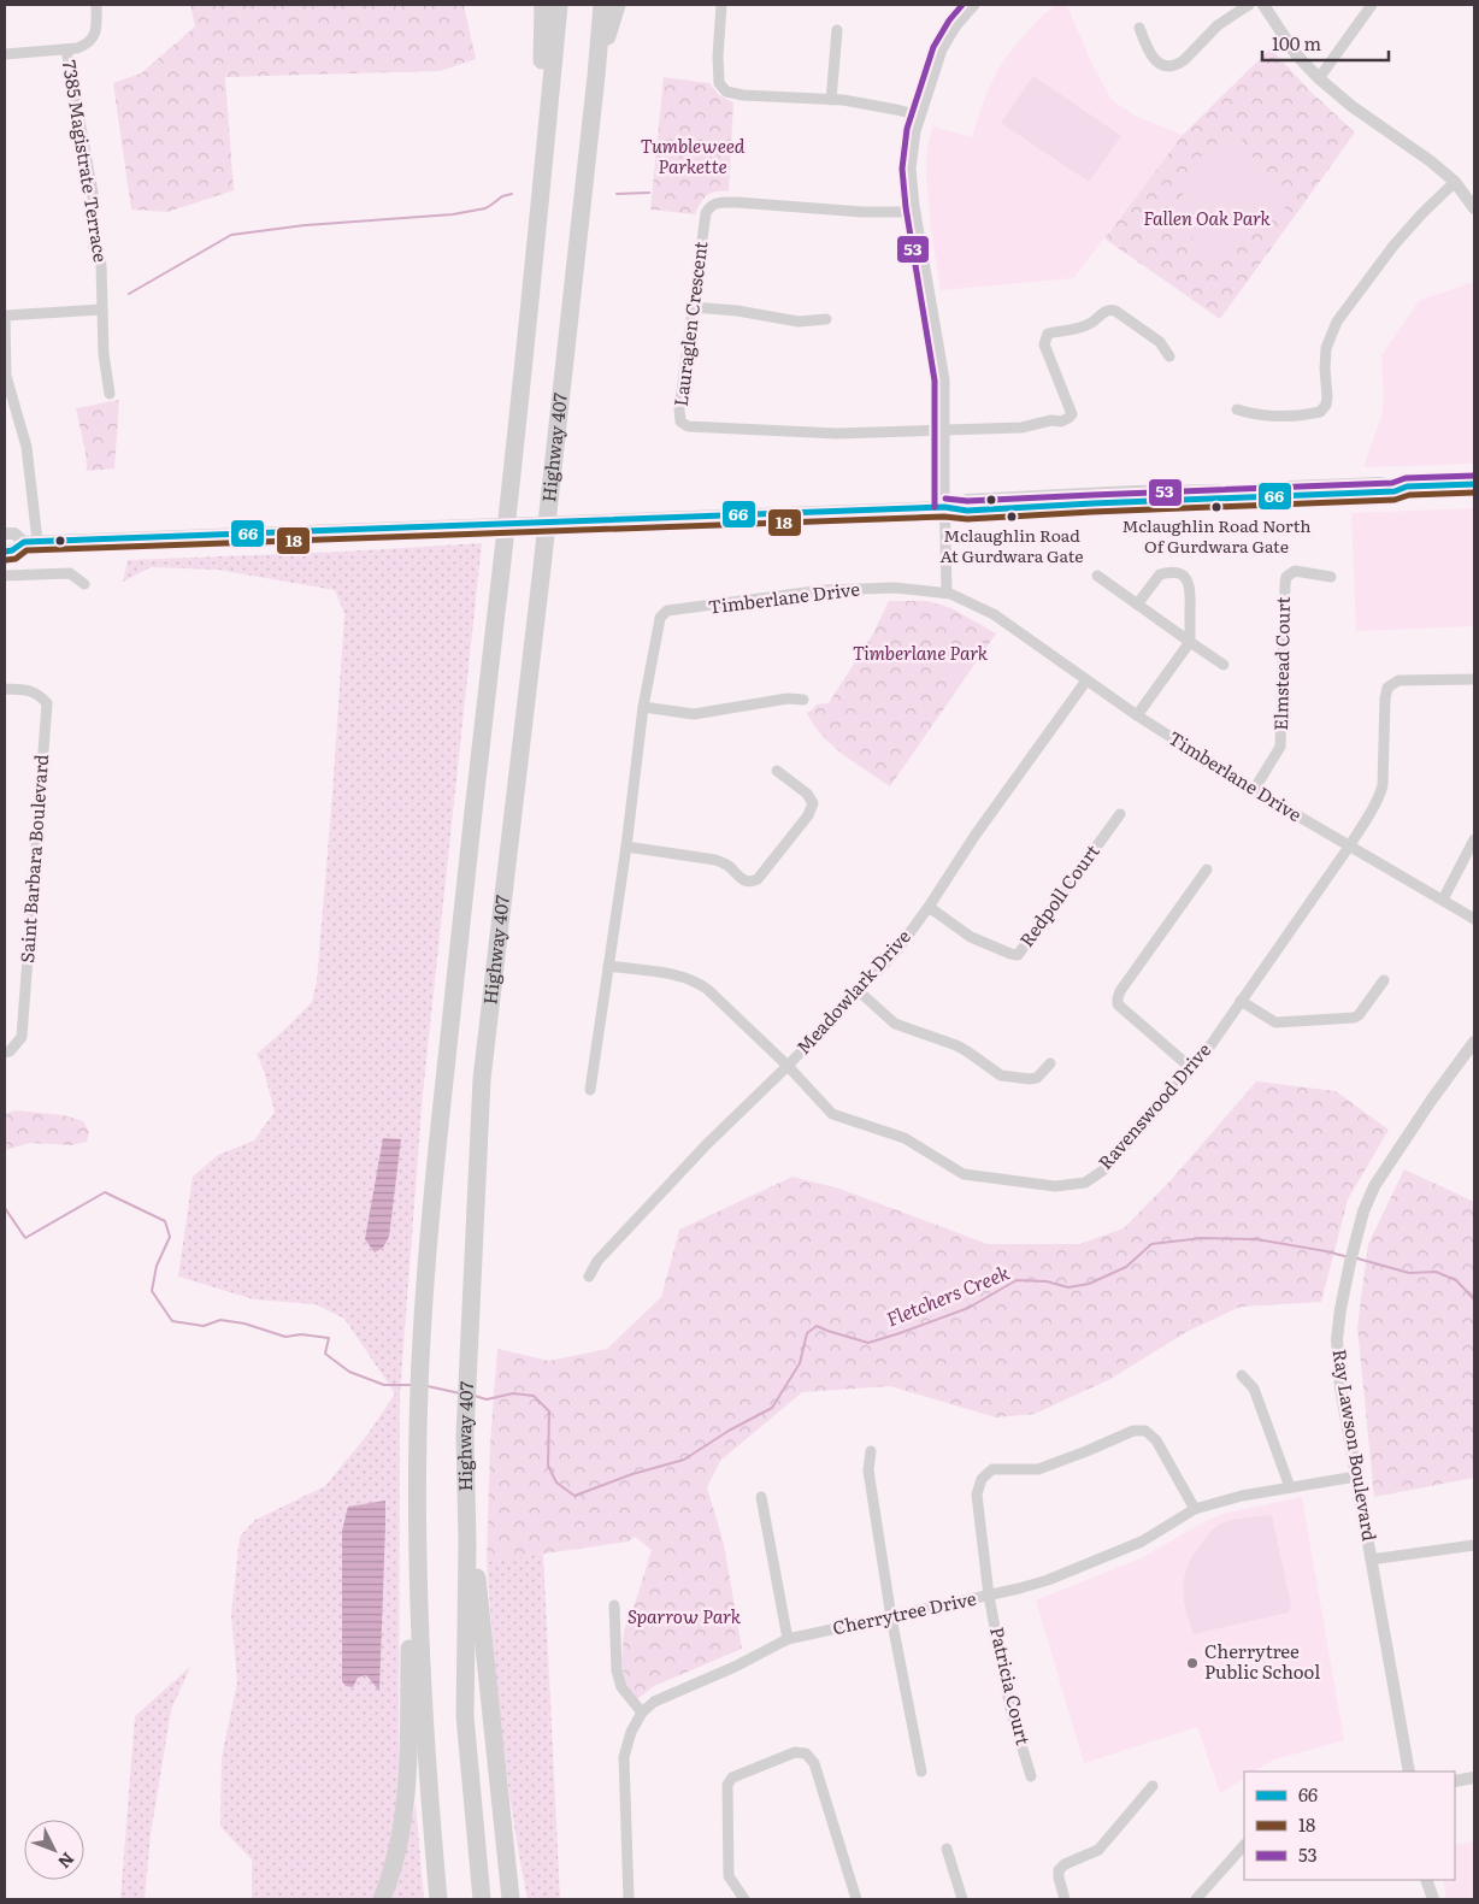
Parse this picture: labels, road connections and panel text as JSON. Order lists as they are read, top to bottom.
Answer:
{
  "streets": {
    "highway": ["Highway 407"],
    "street": [
      "7385 Magistrate Terrace",
      "Lauraglen Crescent",
      "Timberlane Drive",
      "Elmstead Court",
      "Saint Barbara Boulevard",
      "Redpoll Court",
      "Meadowlark Drive",
      "Ravenswood Drive",
      "Ray Lawson Boulevard",
      "Cherrytree Drive",
      "Patricia Court"
    ]
  },
  "crossings": [
    ["Timberlane Drive", "Elmstead Court"],
    ["Timberlane Drive", "Meadowlark Drive"],
    ["Timberlane Drive", "Ravenswood Drive"],
    ["Redpoll Court", "Meadowlark Drive"],
    ["Meadowlark Drive", "Ravenswood Drive"],
    ["Ray Lawson Boulevard", "Cherrytree Drive"],
    ["Cherrytree Drive", "Patricia Court"]
  ],
  "water": ["Fletchers Creek"],
  "parks": [
    "Tumbleweed Parkette",
    "Fallen Oak Park",
    "Timberlane Park",
    "Sparrow Park"
  ],
  "places": ["Mclaughlin Road North Of Gurdwara Gate", "Mclaughlin Road At Gurdwara Gate", "Cherrytree Public School"],
  "lines": ["transit line 53", "transit line 66", "transit line 18"],
  "legend": ["66", "18", "53"],
  "scale_bar": "100 m",
  "north": "bottom right"
}
